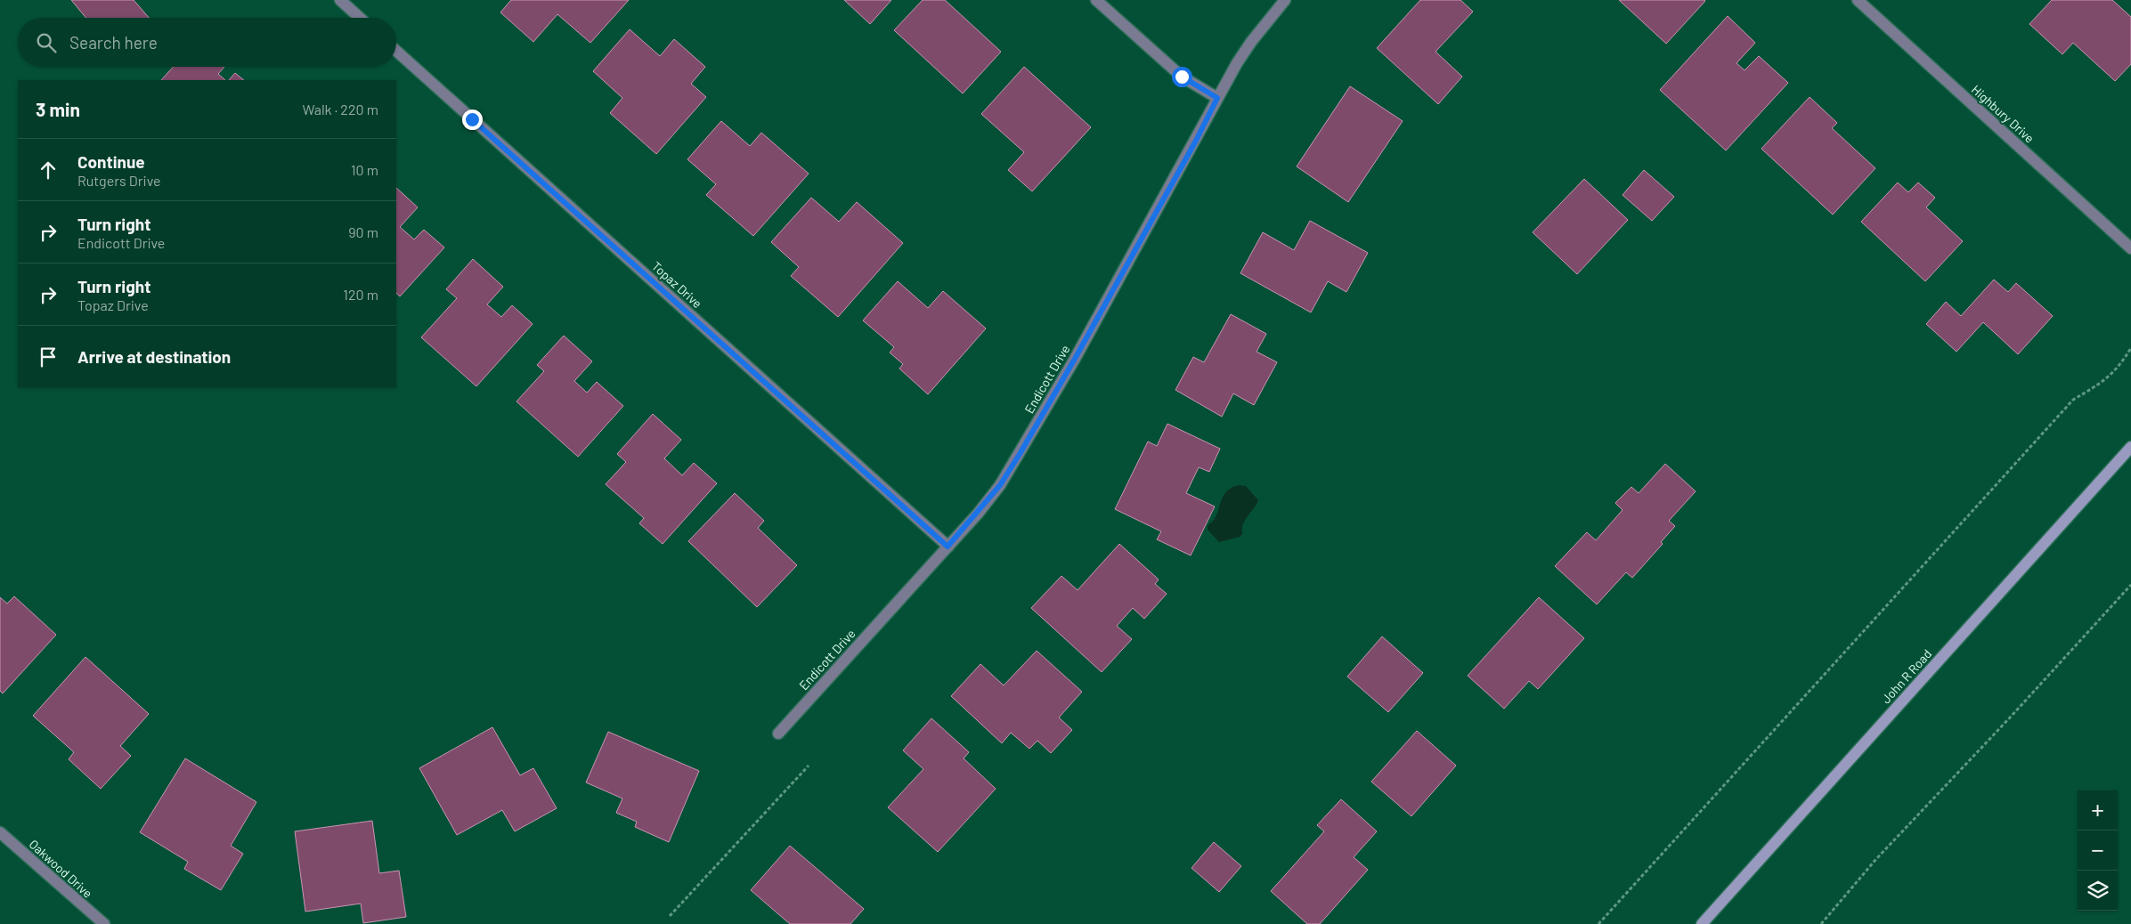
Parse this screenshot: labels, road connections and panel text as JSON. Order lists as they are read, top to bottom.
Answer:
{
  "streets": {
    "main road": ["John R Road"],
    "street": [
      "Highbury Drive",
      "Topaz Drive",
      "Endicott Drive",
      "Oakwood Drive"
    ]
  },
  "crossings": [
    ["Topaz Drive", "Endicott Drive"]
  ],
  "page": {
    "search": "Search here",
    "heading": ["3 min", "Walk · 220 m"],
    "list": [
      ["Continue", "Rutgers Drive", "10 m"],
      ["Turn right", "Endicott Drive", "90 m"],
      ["Turn right", "Topaz Drive", "120 m"],
      "Arrive at destination"
    ],
    "map_buttons": ["+", "−"]
  }
}
